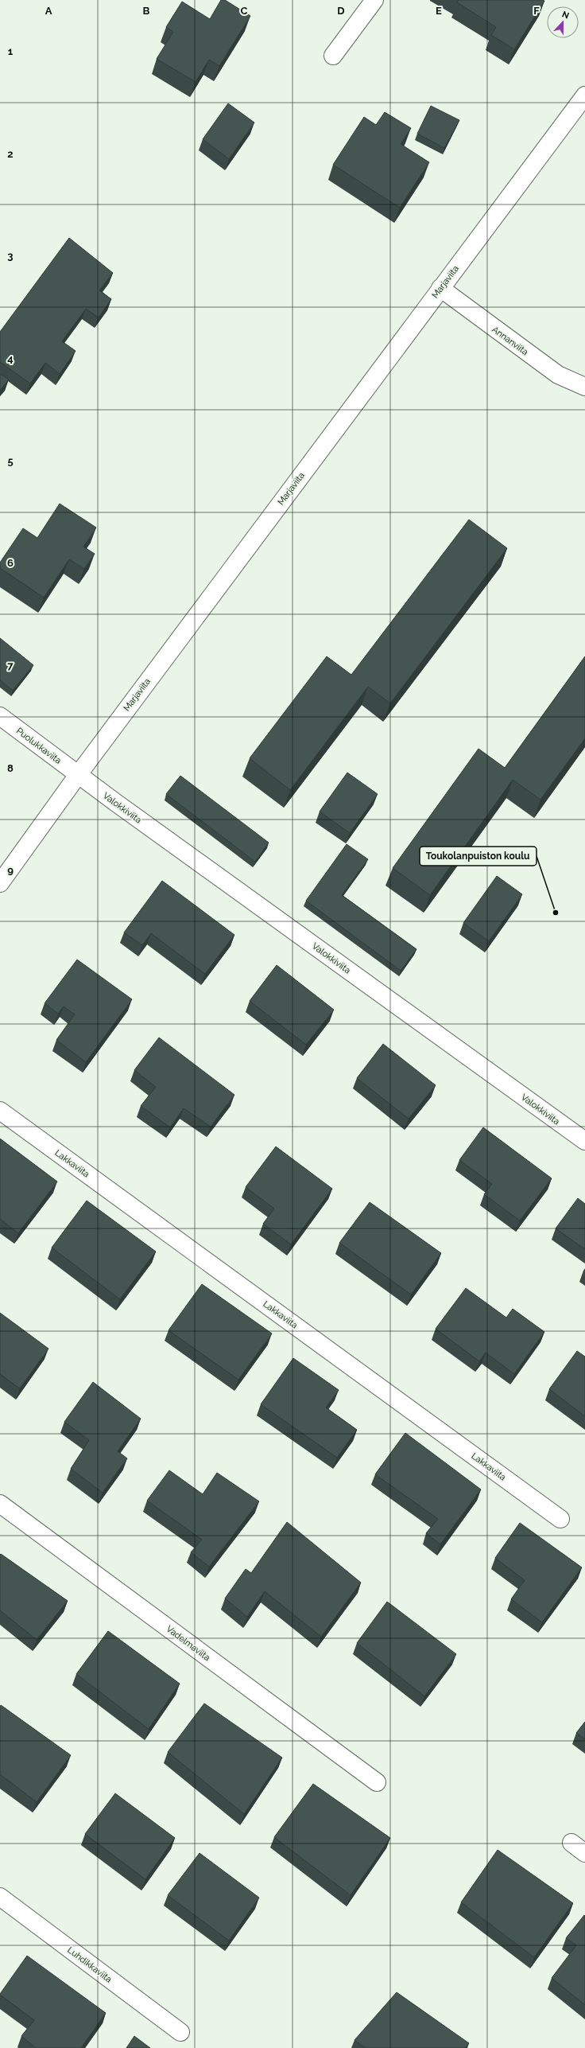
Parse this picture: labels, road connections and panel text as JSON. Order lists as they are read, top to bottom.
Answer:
{
  "streets": {
    "street": [
      "Marjaviita",
      "Annanviita",
      "Puolukkaviita",
      "Valokkiviita",
      "Lakkaviita",
      "Vadelmaviita",
      "Luhdikkaviita"
    ]
  },
  "crossings": [
    ["Marjaviita", "Annanviita"],
    ["Marjaviita", "Puolukkaviita"],
    ["Marjaviita", "Valokkiviita"],
    ["Puolukkaviita", "Valokkiviita"]
  ],
  "places": ["Toukolanpuiston koulu"],
  "north": "top",
  "grid": {
    "columns": [
      "A",
      "B",
      "C",
      "D",
      "E",
      "F"
    ],
    "rows": [
      "1",
      "2",
      "3",
      "4",
      "5",
      "6",
      "7",
      "8",
      "9"
    ]
  }
}
